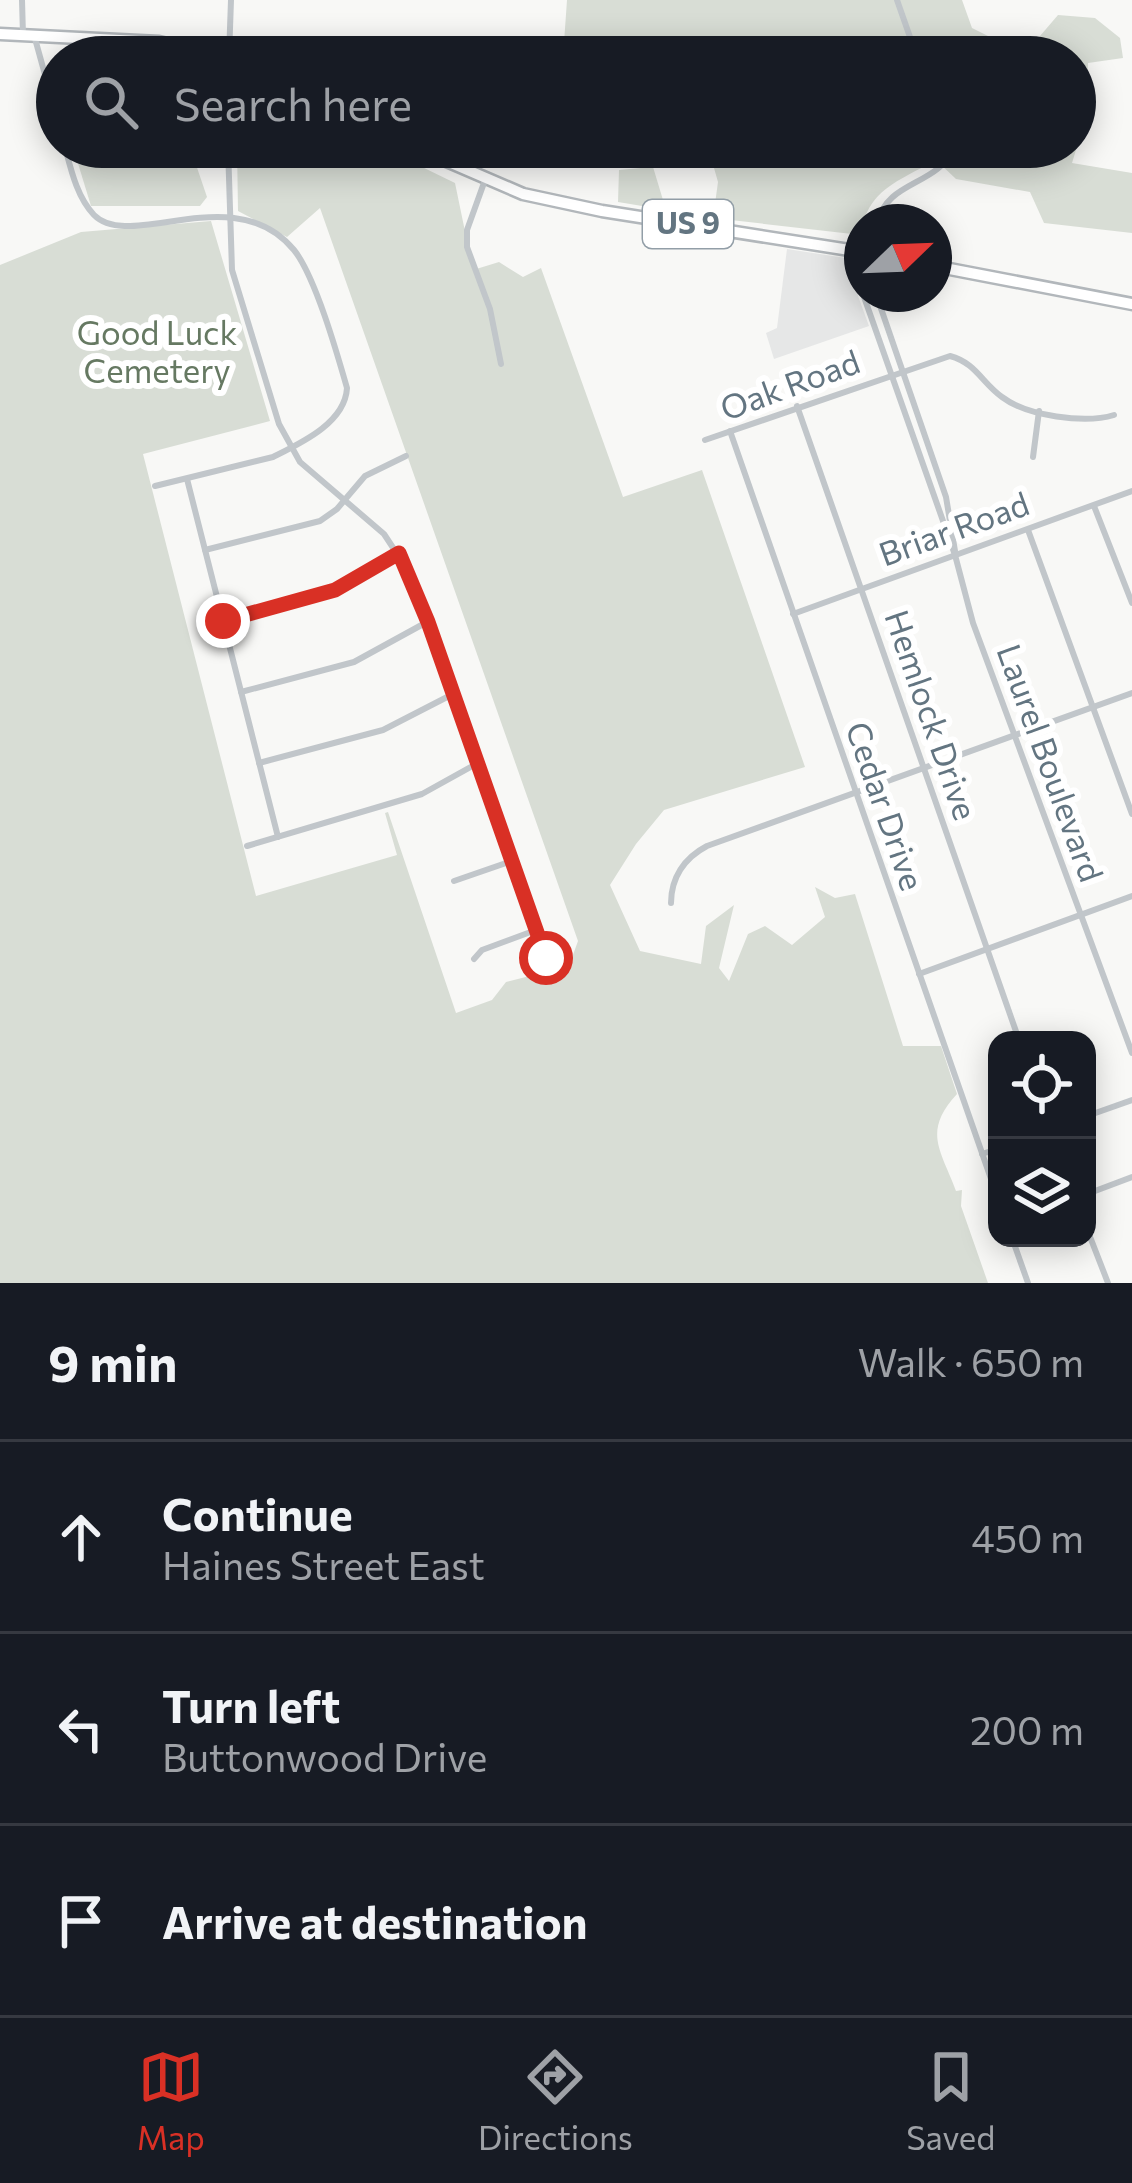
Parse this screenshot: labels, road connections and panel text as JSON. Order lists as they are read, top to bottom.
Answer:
{
  "streets": {
    "highway": ["US 9"],
    "street": [
      "Oak Road",
      "Briar Road",
      "Hemlock Drive",
      "Laurel Boulevard",
      "Cedar Drive"
    ]
  },
  "crossings": [
    ["Oak Road", "Hemlock Drive"],
    ["Oak Road", "Laurel Boulevard"],
    ["Oak Road", "Cedar Drive"],
    ["Briar Road", "Hemlock Drive"],
    ["Briar Road", "Laurel Boulevard"],
    ["Briar Road", "Cedar Drive"]
  ],
  "parks": ["Good Luck Cemetery"],
  "north": "top right",
  "page": {
    "search": "Search here",
    "heading": ["9 min", "Walk · 650 m"],
    "list": [
      ["Continue", "Haines Street East", "450 m"],
      ["Turn left", "Buttonwood Drive", "200 m"],
      "Arrive at destination"
    ],
    "nav": ["Map", "Directions", "Saved"]
  }
}
